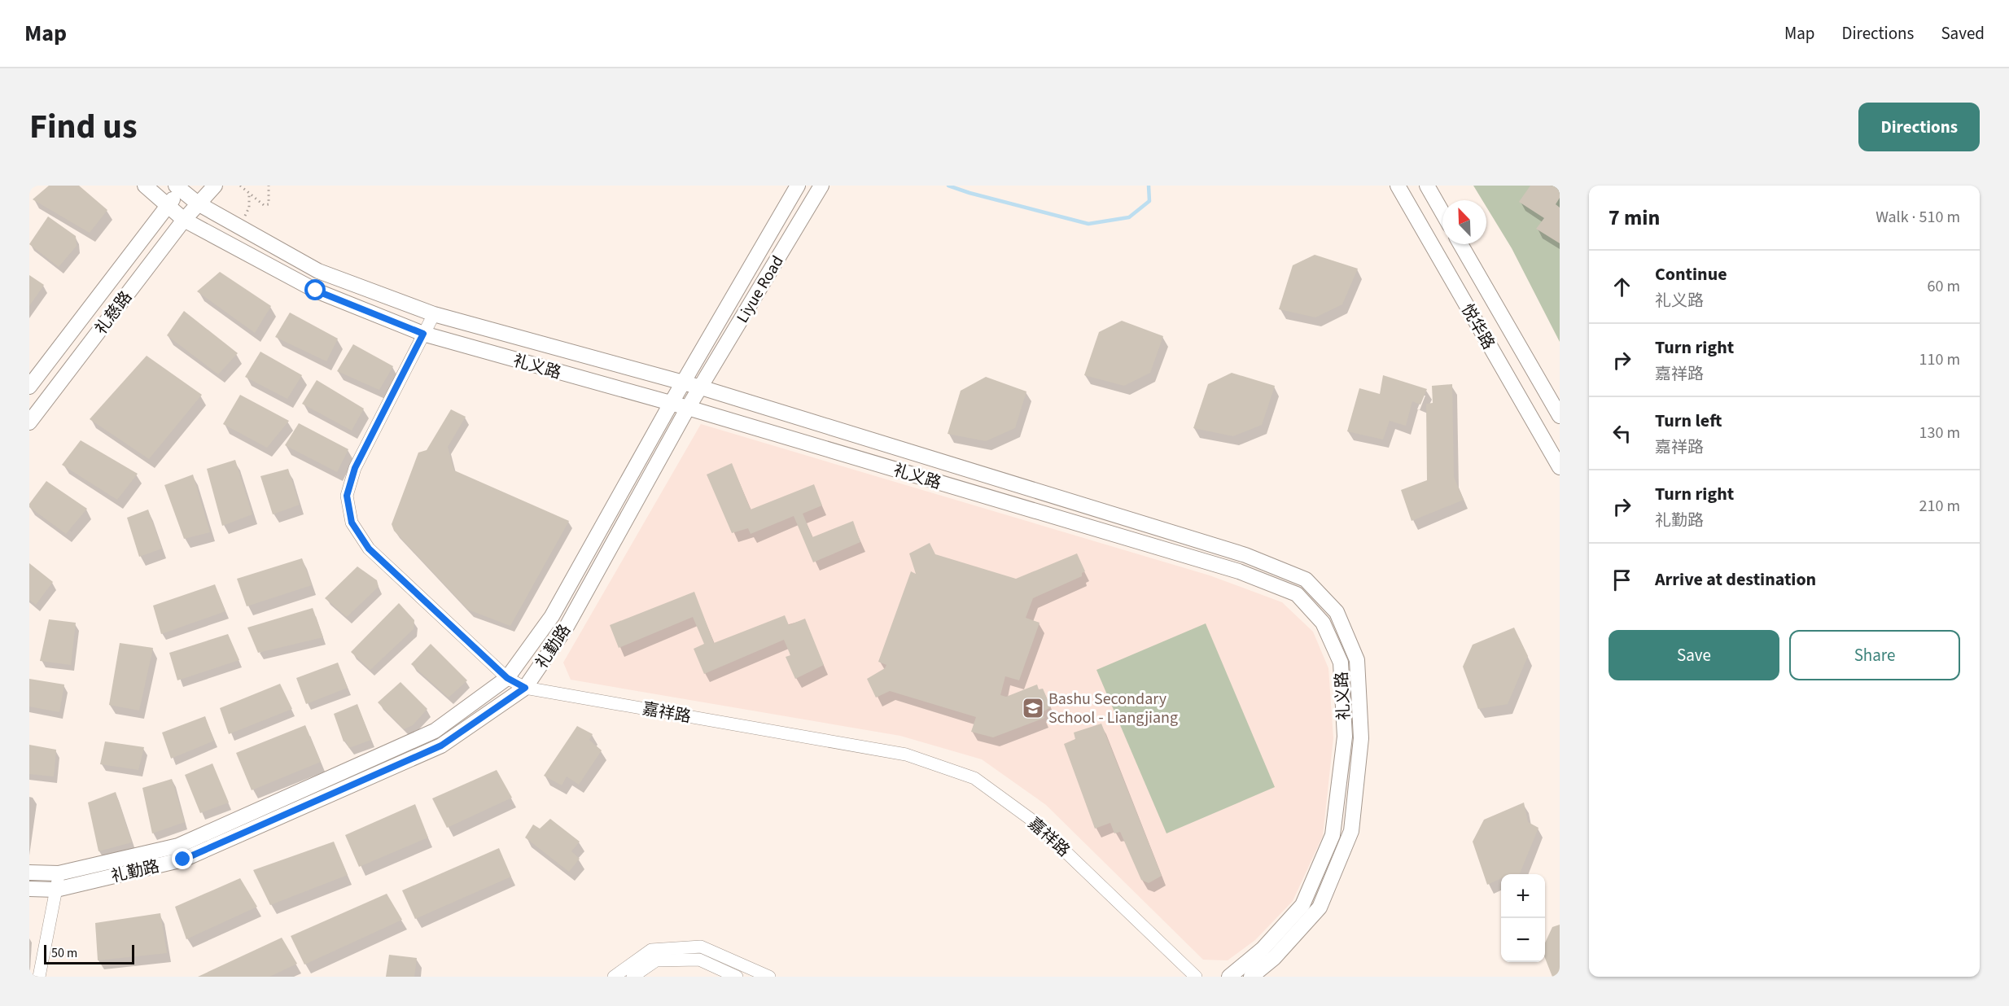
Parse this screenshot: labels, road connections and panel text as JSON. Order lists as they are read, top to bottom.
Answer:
{
  "streets": {
    "main road": [
      "Liyue Road",
      "礼慈路",
      "悦华路",
      "礼义路",
      "礼勤路"
    ],
    "street": ["嘉祥路"]
  },
  "crossings": [
    ["Liyue Road", "礼义路"],
    ["Liyue Road", "礼勤路"],
    ["礼慈路", "礼义路"],
    ["礼义路", "礼勤路"],
    ["礼义路", "嘉祥路"],
    ["礼勤路", "嘉祥路"]
  ],
  "places": {
    "school or university": ["Bashu Secondary School - Liangjiang"]
  },
  "scale_bar": "50 m",
  "north": "top left",
  "page": {
    "header": "Map",
    "nav": ["Map", "Directions", "Saved"],
    "title": "Find us",
    "buttons": [
      "Directions",
      ["Save", "Share"]
    ],
    "heading": ["7 min", "Walk · 510 m"],
    "list": [
      ["Continue", "礼义路", "60 m"],
      ["Turn right", "嘉祥路", "110 m"],
      ["Turn left", "嘉祥路", "130 m"],
      ["Turn right", "礼勤路", "210 m"],
      "Arrive at destination"
    ],
    "map_buttons": ["+", "−"],
    "scale": "50 m"
  }
}
